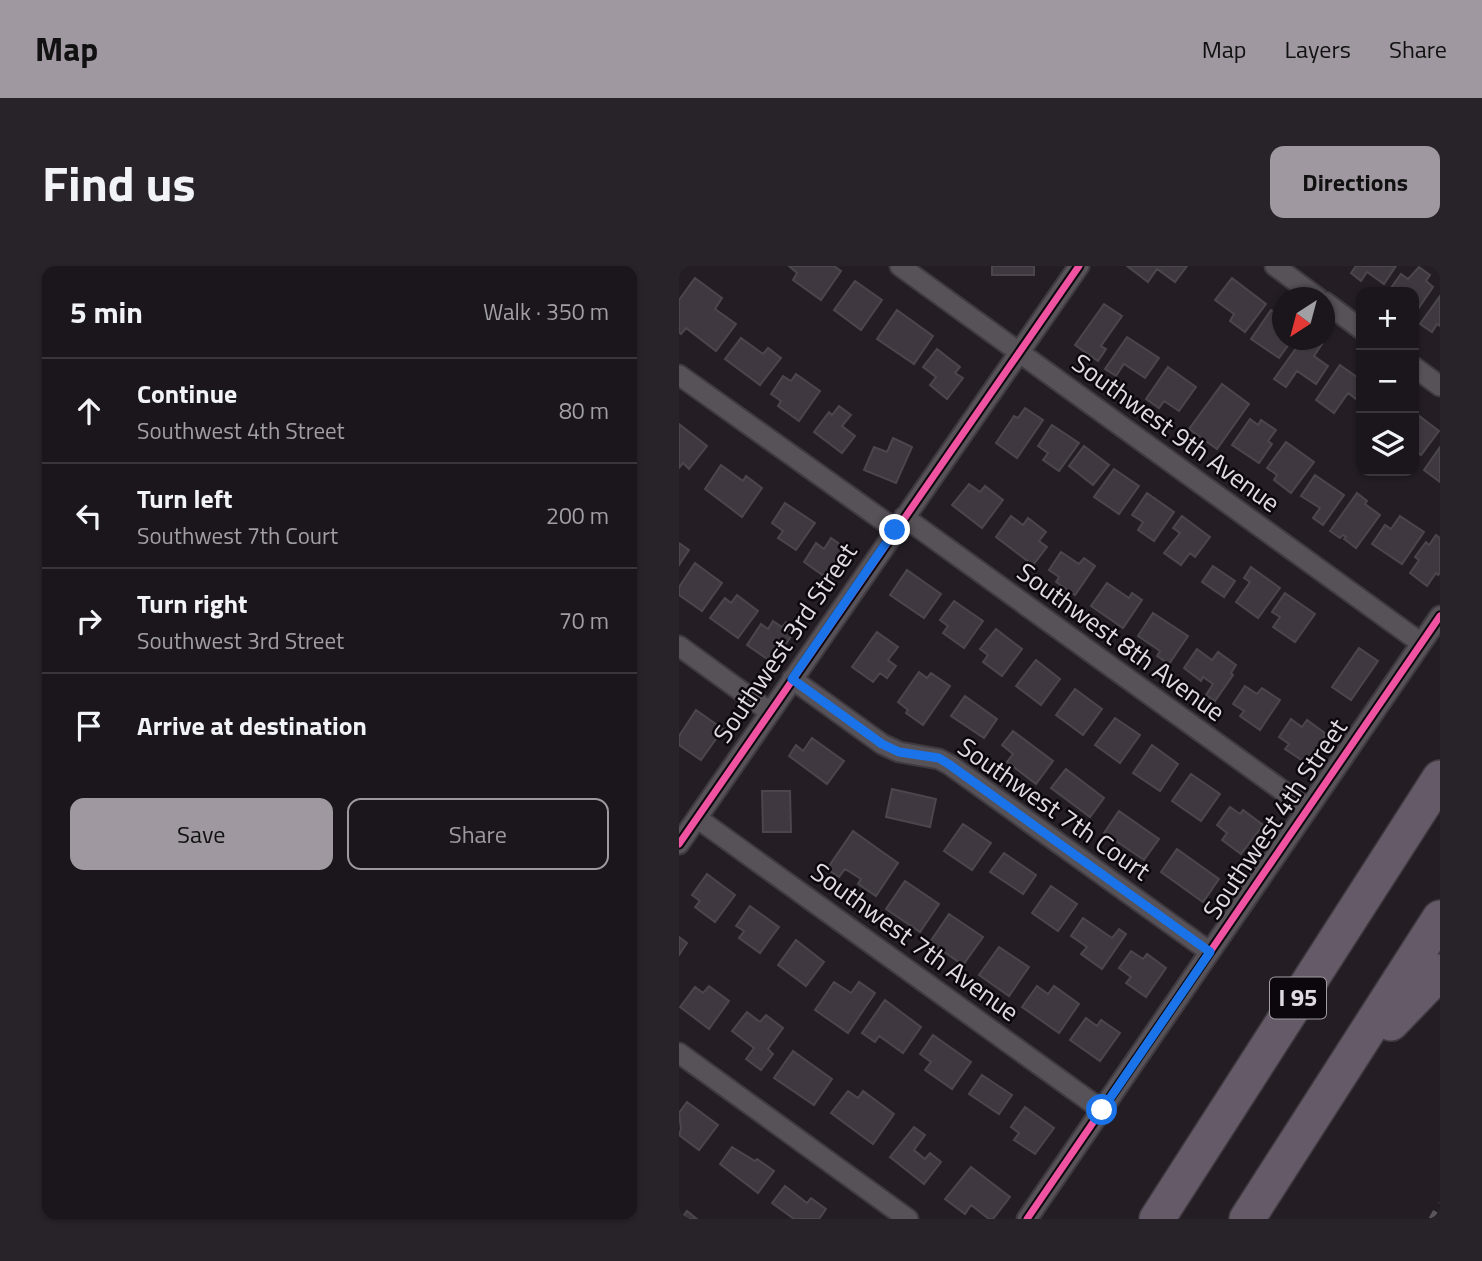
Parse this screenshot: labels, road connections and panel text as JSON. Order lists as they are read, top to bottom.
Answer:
{
  "streets": {
    "highway": ["I 95"],
    "street": [
      "Southwest 9th Avenue",
      "Southwest 8th Avenue",
      "Southwest 3rd Street",
      "Southwest 7th Court",
      "Southwest 4th Street",
      "Southwest 7th Avenue"
    ]
  },
  "crossings": [
    ["Southwest 9th Avenue", "Southwest 3rd Street"],
    ["Southwest 9th Avenue", "Southwest 4th Street"],
    ["Southwest 8th Avenue", "Southwest 3rd Street"],
    ["Southwest 8th Avenue", "Southwest 4th Street"],
    ["Southwest 3rd Street", "Southwest 7th Court"],
    ["Southwest 3rd Street", "Southwest 7th Avenue"],
    ["Southwest 7th Court", "Southwest 4th Street"],
    ["Southwest 4th Street", "Southwest 7th Avenue"]
  ],
  "north": "bottom left",
  "page": {
    "header": "Map",
    "nav": ["Map", "Layers", "Share"],
    "title": "Find us",
    "buttons": [
      "Directions",
      ["Save", "Share"]
    ],
    "heading": ["5 min", "Walk · 350 m"],
    "map_buttons": ["+", "−"],
    "list": [
      ["Continue", "Southwest 4th Street", "80 m"],
      ["Turn left", "Southwest 7th Court", "200 m"],
      ["Turn right", "Southwest 3rd Street", "70 m"],
      "Arrive at destination"
    ]
  }
}
